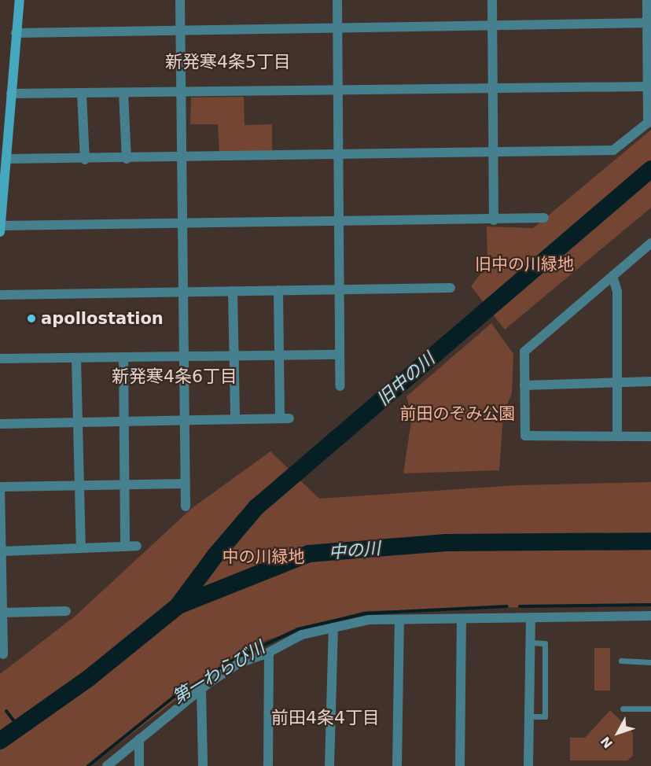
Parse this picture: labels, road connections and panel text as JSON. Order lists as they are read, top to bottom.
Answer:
{
  "districts": ["新発寒4条5丁目", "新発寒4条6丁目", "前田4条4丁目"],
  "water": ["旧中の川", "中の川", "第一わらび川"],
  "parks": ["旧中の川緑地", "前田のぞみ公園", "中の川緑地"],
  "places": ["apollostation"],
  "north": "bottom left"
}
